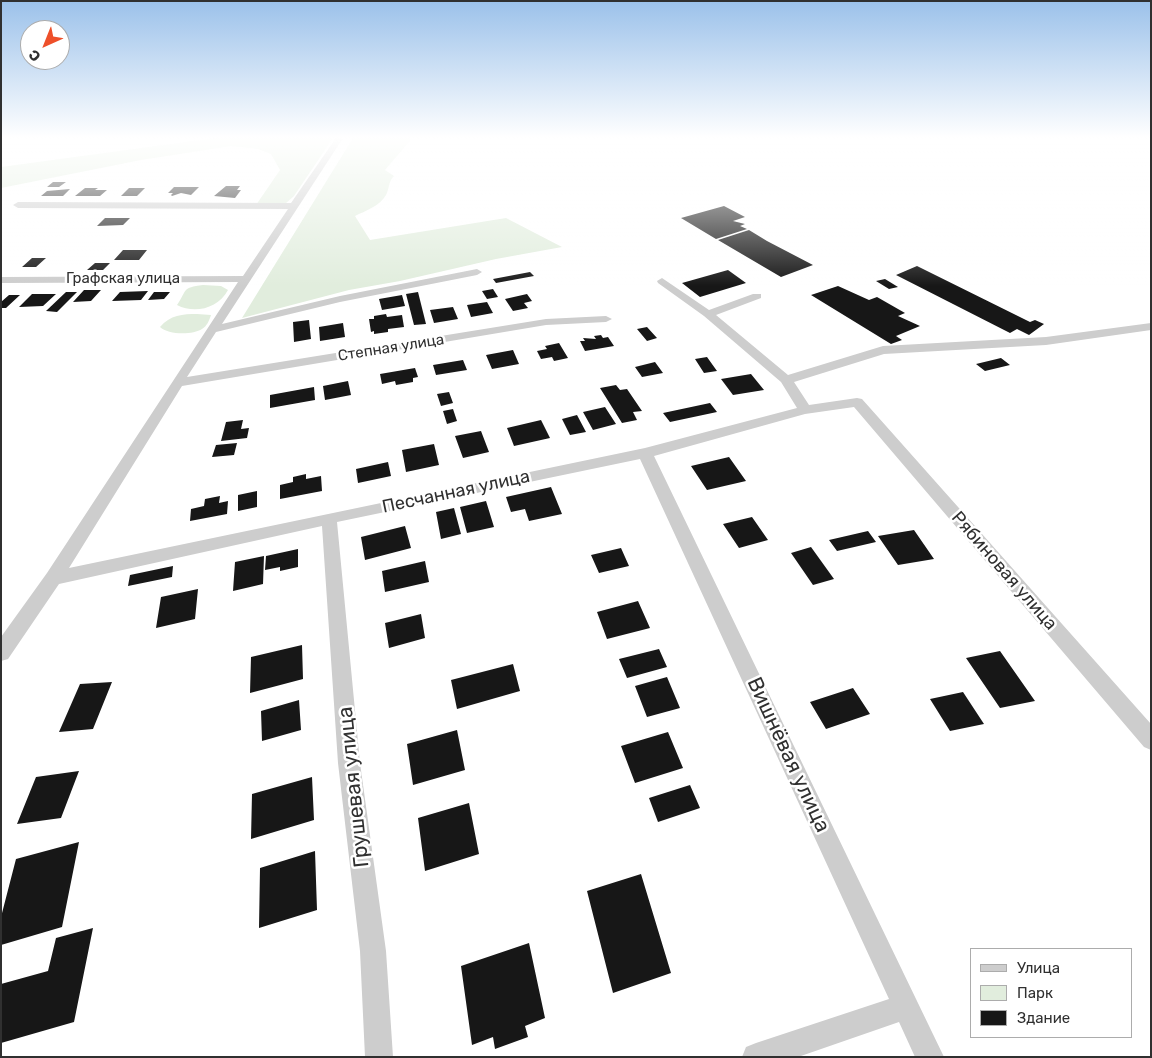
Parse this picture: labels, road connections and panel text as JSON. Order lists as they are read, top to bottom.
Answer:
{
  "streets": {
    "street": [
      "Графская улица",
      "Степная улица",
      "Песчанная улица",
      "Рябиновая улица",
      "Вишнёвая улица",
      "Грушевая улица"
    ]
  },
  "crossings": [
    ["Песчанная улица", "Рябиновая улица"],
    ["Песчанная улица", "Вишнёвая улица"],
    ["Песчанная улица", "Грушевая улица"]
  ],
  "legend": ["Улица", "Парк", "Здание"],
  "north": "bottom left"
}
